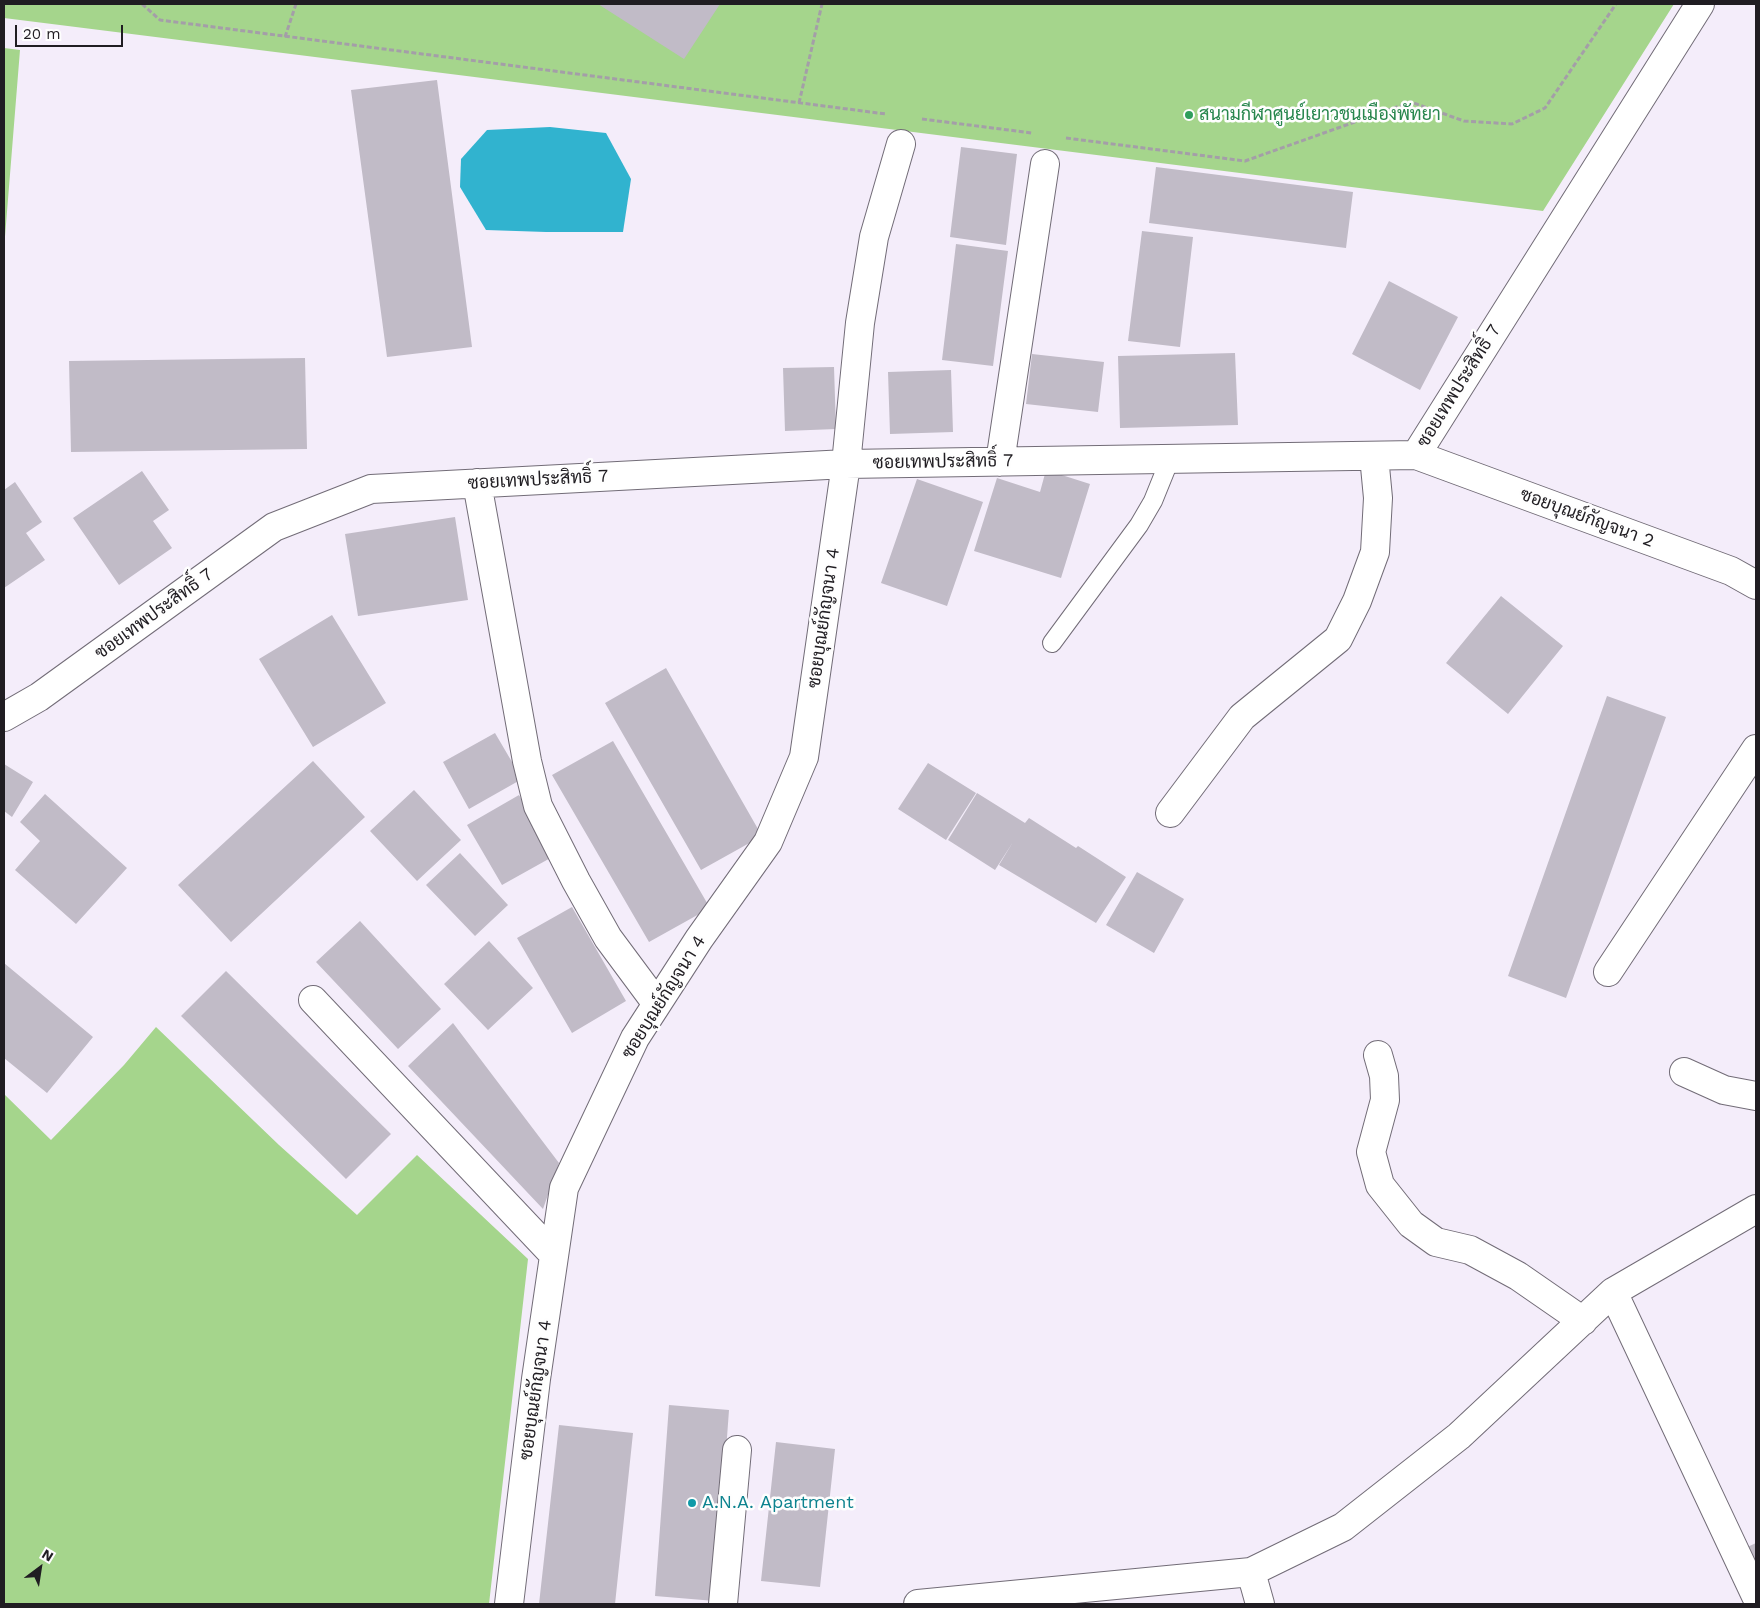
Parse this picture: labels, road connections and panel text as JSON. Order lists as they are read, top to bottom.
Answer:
{
  "streets": {
    "street": ["ซอยเทพประสิทธิ์ 7", "ซอยบุณย์กัญจนา 2", "ซอยบุณย์กัญจนา 4"]
  },
  "crossings": [
    ["ซอยเทพประสิทธิ์ 7", "ซอยบุณย์กัญจนา 2"],
    ["ซอยเทพประสิทธิ์ 7", "ซอยบุณย์กัญจนา 4"]
  ],
  "places": ["สนามกีฬาศูนย์เยาวชนเมืองพัทยา", "A.N.A. Apartment"],
  "scale_bar": "20 m",
  "north": "top right"
}
